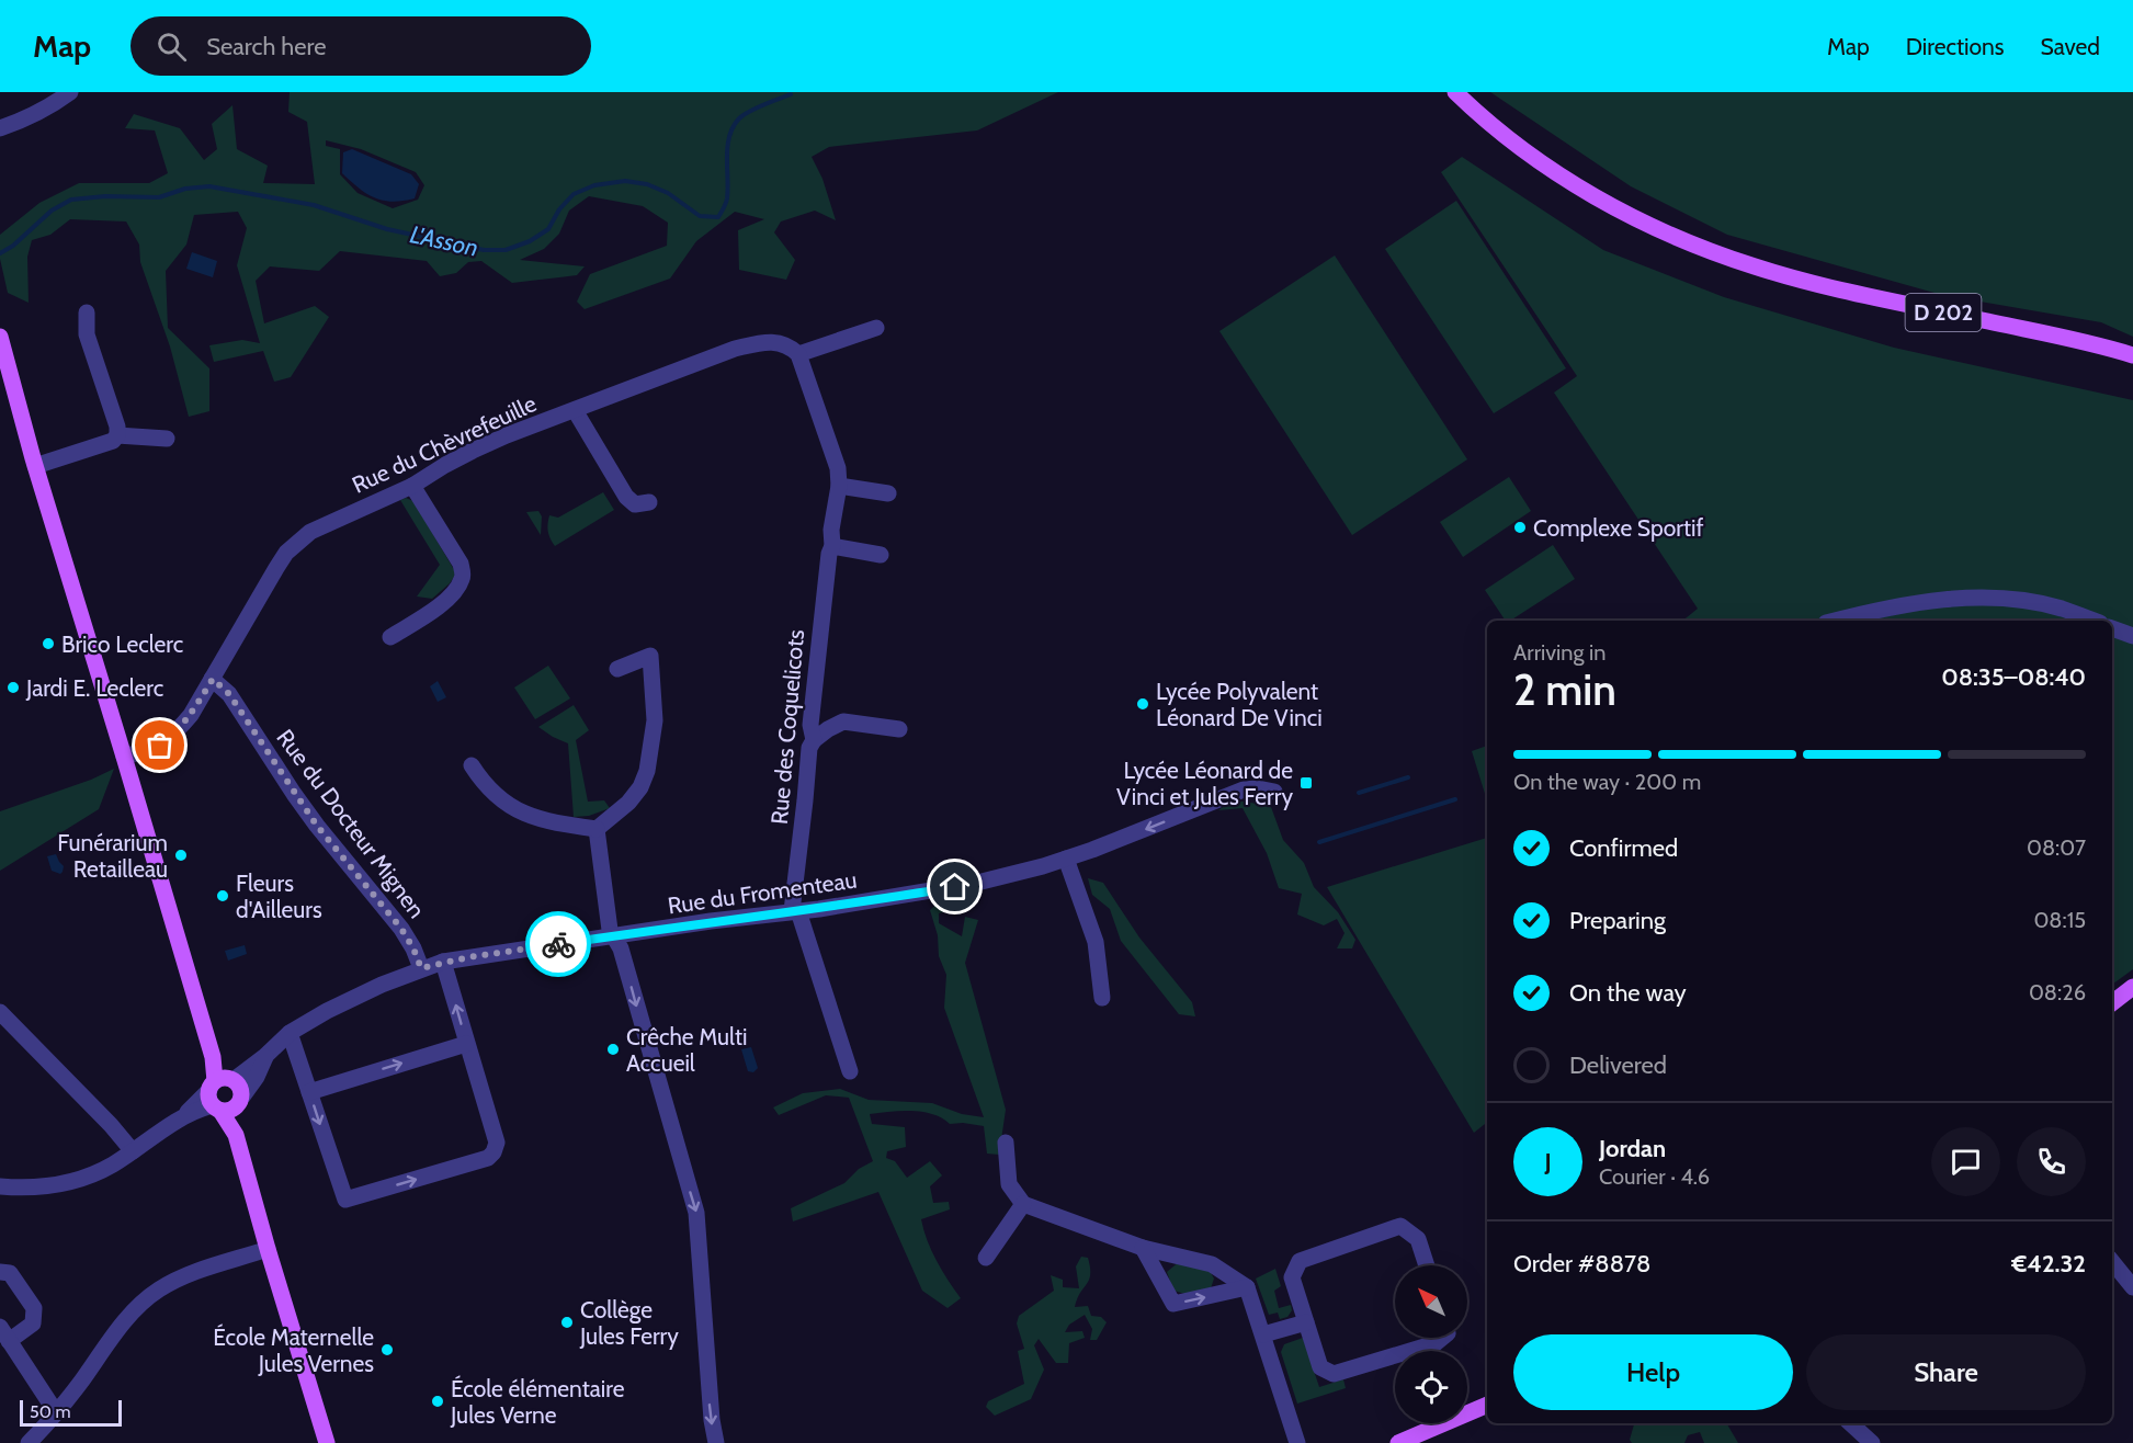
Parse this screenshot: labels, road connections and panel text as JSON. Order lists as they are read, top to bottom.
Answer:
{
  "streets": {
    "main road": ["D 202"],
    "street": [
      "Rue du Chèvrefeuille",
      "Rue des Coquelicots",
      "Rue du Docteur Mignen",
      "Rue du Fromenteau"
    ]
  },
  "crossings": [
    ["Rue du Chèvrefeuille", "Rue des Coquelicots"],
    ["Rue du Chèvrefeuille", "Rue du Docteur Mignen"],
    ["Rue des Coquelicots", "Rue du Fromenteau"],
    ["Rue du Docteur Mignen", "Rue du Fromenteau"]
  ],
  "water": ["L'Asson"],
  "places": {
    "other": [
      "Complexe Sportif",
      "Brico Leclerc",
      "Jardi E. Leclerc",
      "Lycée Polyvalent Léonard De Vinci",
      "Funérarium Retailleau",
      "Fleurs d'Ailleurs",
      "Crêche Multi Accueil",
      "Collège Jules Ferry",
      "École Maternelle Jules Vernes",
      "École élémentaire Jules Verne"
    ],
    "transit": ["Lycée Léonard de Vinci et Jules Ferry"]
  },
  "scale_bar": "50 m",
  "north": "top left",
  "page": {
    "header": "Map",
    "search": "Search here",
    "nav": ["Map", "Directions", "Saved"],
    "heading": ["2 min", "Arriving in", "08:35–08:40"],
    "panel": [
      "Jordan",
      "Courier · 4.6",
      "Order #8878",
      "€42.32"
    ],
    "bar": "On the way · 200 m",
    "list": [
      ["Confirmed", "08:07"],
      ["Preparing", "08:15"],
      ["On the way", "08:26"],
      "Delivered"
    ],
    "round": "J",
    "buttons": ["Help", "Share"],
    "scale": "50 m"
  }
}
